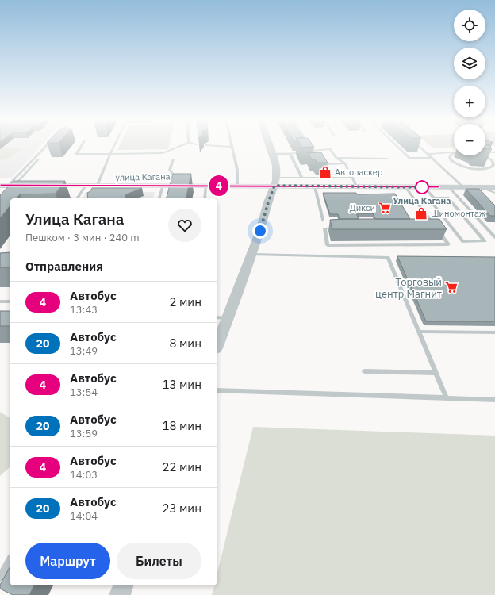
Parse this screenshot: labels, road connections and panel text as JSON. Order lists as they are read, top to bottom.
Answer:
{
  "streets": {
    "street": ["улица Кагана"]
  },
  "places": {
    "shop": ["Автопаскер", "Шиномонтаж"],
    "other": ["Улица Кагана"],
    "supermarket": ["Дикси", "Торговый центр Магнит"]
  },
  "lines": ["bus line 4"],
  "page": {
    "on_map": "4",
    "map_buttons": ["+", "−"],
    "heading": [
      ["Улица Кагана", "Пешком · 3 мин · 240 m"],
      "Отправления"
    ],
    "list": [
      {
        "mark": "4",
        "name": "Автобус",
        "note": "13:43",
        "value": "2 мин"
      },
      {
        "mark": "20",
        "name": "Автобус",
        "note": "13:49",
        "value": "8 мин"
      },
      {
        "mark": "4",
        "name": "Автобус",
        "note": "13:54",
        "value": "13 мин"
      },
      {
        "mark": "20",
        "name": "Автобус",
        "note": "13:59",
        "value": "18 мин"
      },
      {
        "mark": "4",
        "name": "Автобус",
        "note": "14:03",
        "value": "22 мин"
      },
      {
        "mark": "20",
        "name": "Автобус",
        "note": "14:04",
        "value": "23 мин"
      }
    ],
    "buttons": ["Маршрут", "Билеты"]
  }
}
